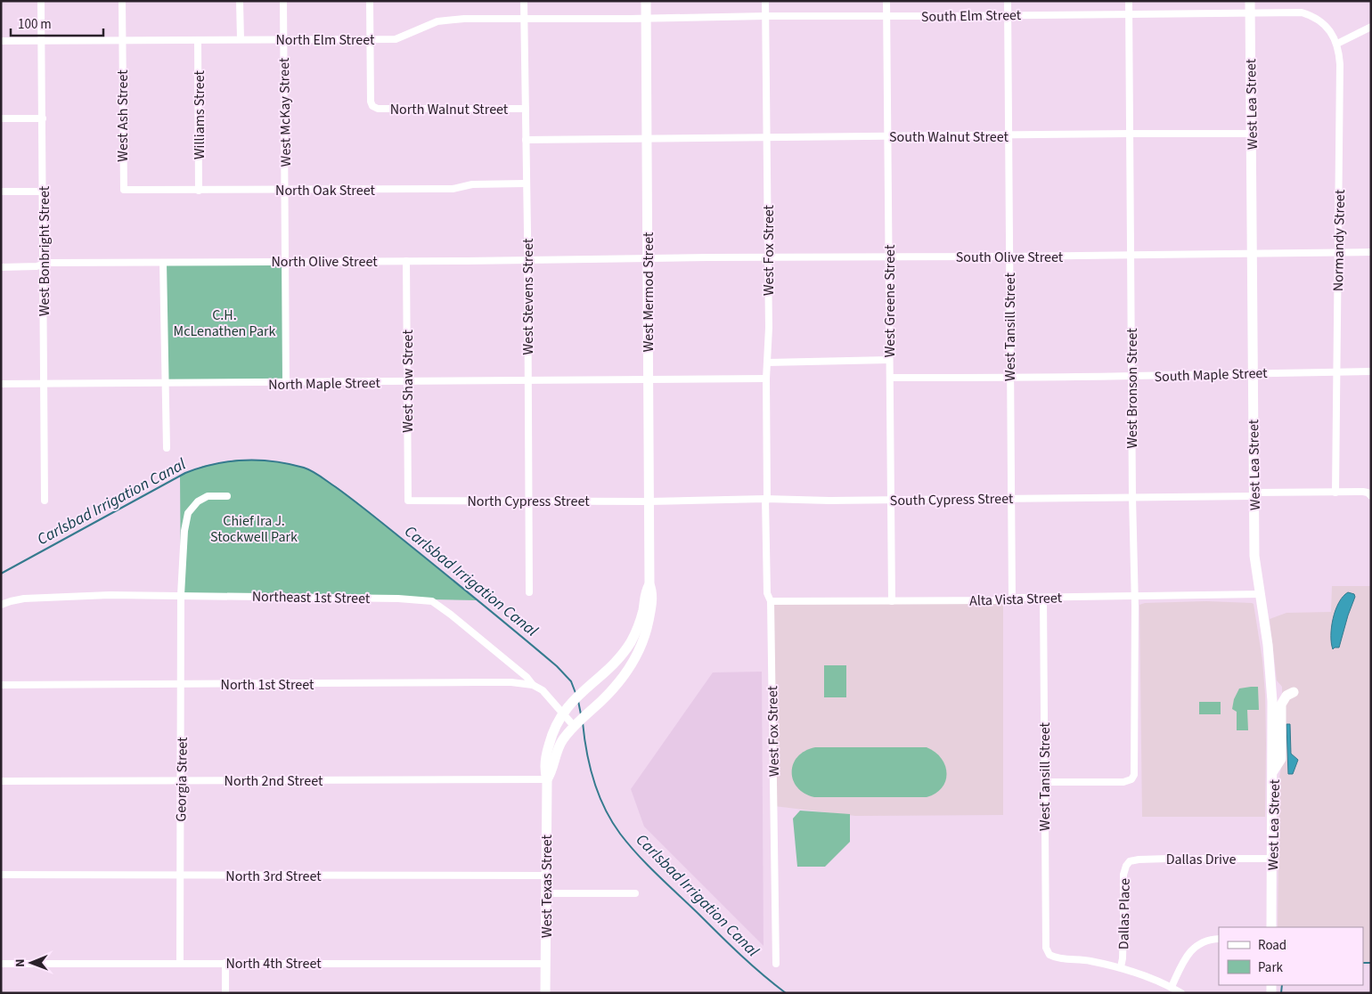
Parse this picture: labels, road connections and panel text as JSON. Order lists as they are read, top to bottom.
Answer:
{
  "streets": {
    "street": [
      "South Elm Street",
      "North Elm Street",
      "West Lea Street",
      "North Walnut Street",
      "West McKay Street",
      "Williams Street",
      "West Ash Street",
      "South Walnut Street",
      "North Oak Street",
      "Normandy Street",
      "West Fox Street",
      "West Bonbright Street",
      "South Olive Street",
      "North Olive Street",
      "West Mermod Street",
      "West Stevens Street",
      "West Greene Street",
      "West Tansill Street",
      "South Maple Street",
      "West Shaw Street",
      "North Maple Street",
      "West Bronson Street",
      "South Cypress Street",
      "North Cypress Street",
      "Northeast 1st Street",
      "Alta Vista Street",
      "North 1st Street",
      "Georgia Street",
      "North 2nd Street",
      "Dallas Drive",
      "North 3rd Street",
      "West Texas Street",
      "Dallas Place",
      "North 4th Street"
    ]
  },
  "crossings": [
    ["South Elm Street", "North Elm Street"],
    ["South Elm Street", "West Lea Street"],
    ["South Elm Street", "Normandy Street"],
    ["South Elm Street", "West Fox Street"],
    ["South Elm Street", "West Mermod Street"],
    ["South Elm Street", "West Greene Street"],
    ["South Elm Street", "West Tansill Street"],
    ["South Elm Street", "West Bronson Street"],
    ["North Elm Street", "North Walnut Street"],
    ["North Elm Street", "West McKay Street"],
    ["North Elm Street", "Williams Street"],
    ["North Elm Street", "West Ash Street"],
    ["North Elm Street", "West Bonbright Street"],
    ["North Elm Street", "West Mermod Street"],
    ["North Elm Street", "West Stevens Street"],
    ["West Lea Street", "South Walnut Street"],
    ["West Lea Street", "South Olive Street"],
    ["West Lea Street", "South Maple Street"],
    ["West Lea Street", "South Cypress Street"],
    ["West Lea Street", "Alta Vista Street"],
    ["West Lea Street", "Dallas Drive"],
    ["North Walnut Street", "West Stevens Street"],
    ["West McKay Street", "North Oak Street"],
    ["West McKay Street", "North Olive Street"],
    ["West McKay Street", "North Maple Street"],
    ["Williams Street", "North Oak Street"],
    ["West Ash Street", "North Oak Street"],
    ["South Walnut Street", "West Fox Street"],
    ["South Walnut Street", "West Mermod Street"],
    ["South Walnut Street", "West Greene Street"],
    ["South Walnut Street", "West Tansill Street"],
    ["South Walnut Street", "West Bronson Street"],
    ["North Oak Street", "West Stevens Street"],
    ["Normandy Street", "South Olive Street"],
    ["Normandy Street", "South Maple Street"],
    ["Normandy Street", "South Cypress Street"],
    ["West Fox Street", "South Olive Street"],
    ["West Fox Street", "South Cypress Street"],
    ["West Fox Street", "Alta Vista Street"],
    ["West Bonbright Street", "North Olive Street"],
    ["West Bonbright Street", "North Maple Street"],
    ["South Olive Street", "North Olive Street"],
    ["South Olive Street", "West Mermod Street"],
    ["South Olive Street", "West Greene Street"],
    ["South Olive Street", "West Tansill Street"],
    ["South Olive Street", "West Bronson Street"],
    ["North Olive Street", "West Mermod Street"],
    ["North Olive Street", "West Stevens Street"],
    ["North Olive Street", "West Shaw Street"],
    ["West Mermod Street", "North Maple Street"],
    ["West Mermod Street", "South Cypress Street"],
    ["West Mermod Street", "North Cypress Street"],
    ["West Mermod Street", "West Texas Street"],
    ["West Stevens Street", "North Maple Street"],
    ["West Stevens Street", "North Cypress Street"],
    ["West Greene Street", "South Maple Street"],
    ["West Greene Street", "South Cypress Street"],
    ["West Greene Street", "Alta Vista Street"],
    ["West Tansill Street", "South Maple Street"],
    ["West Tansill Street", "West Bronson Street"],
    ["West Tansill Street", "South Cypress Street"],
    ["West Tansill Street", "Alta Vista Street"],
    ["West Tansill Street", "Dallas Place"],
    ["South Maple Street", "West Bronson Street"],
    ["West Shaw Street", "North Maple Street"],
    ["West Shaw Street", "North Cypress Street"],
    ["West Bronson Street", "South Cypress Street"],
    ["West Bronson Street", "Alta Vista Street"],
    ["South Cypress Street", "North Cypress Street"],
    ["Northeast 1st Street", "North 1st Street"],
    ["Northeast 1st Street", "Georgia Street"],
    ["Northeast 1st Street", "West Texas Street"],
    ["North 1st Street", "Georgia Street"],
    ["Georgia Street", "North 2nd Street"],
    ["Georgia Street", "North 3rd Street"],
    ["Georgia Street", "North 4th Street"],
    ["North 2nd Street", "West Texas Street"],
    ["Dallas Drive", "Dallas Place"],
    ["North 3rd Street", "West Texas Street"],
    ["West Texas Street", "North 4th Street"]
  ],
  "water": ["Carlsbad Irrigation Canal"],
  "parks": ["C.H. McLenathen Park", "Chief Ira J. Stockwell Park"],
  "legend": ["Road", "Park"],
  "scale_bar": "100 m",
  "north": "left"
}
